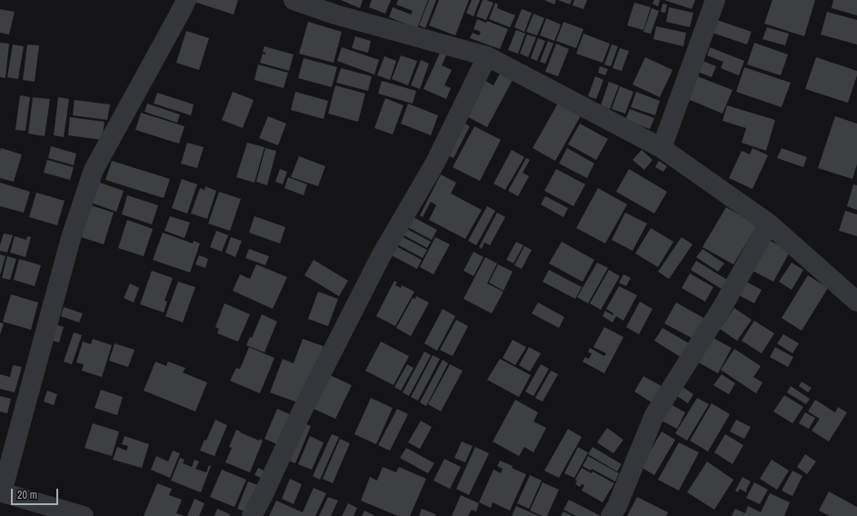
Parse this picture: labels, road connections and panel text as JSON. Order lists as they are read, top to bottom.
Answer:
{
  "scale_bar": "20 m"
}
